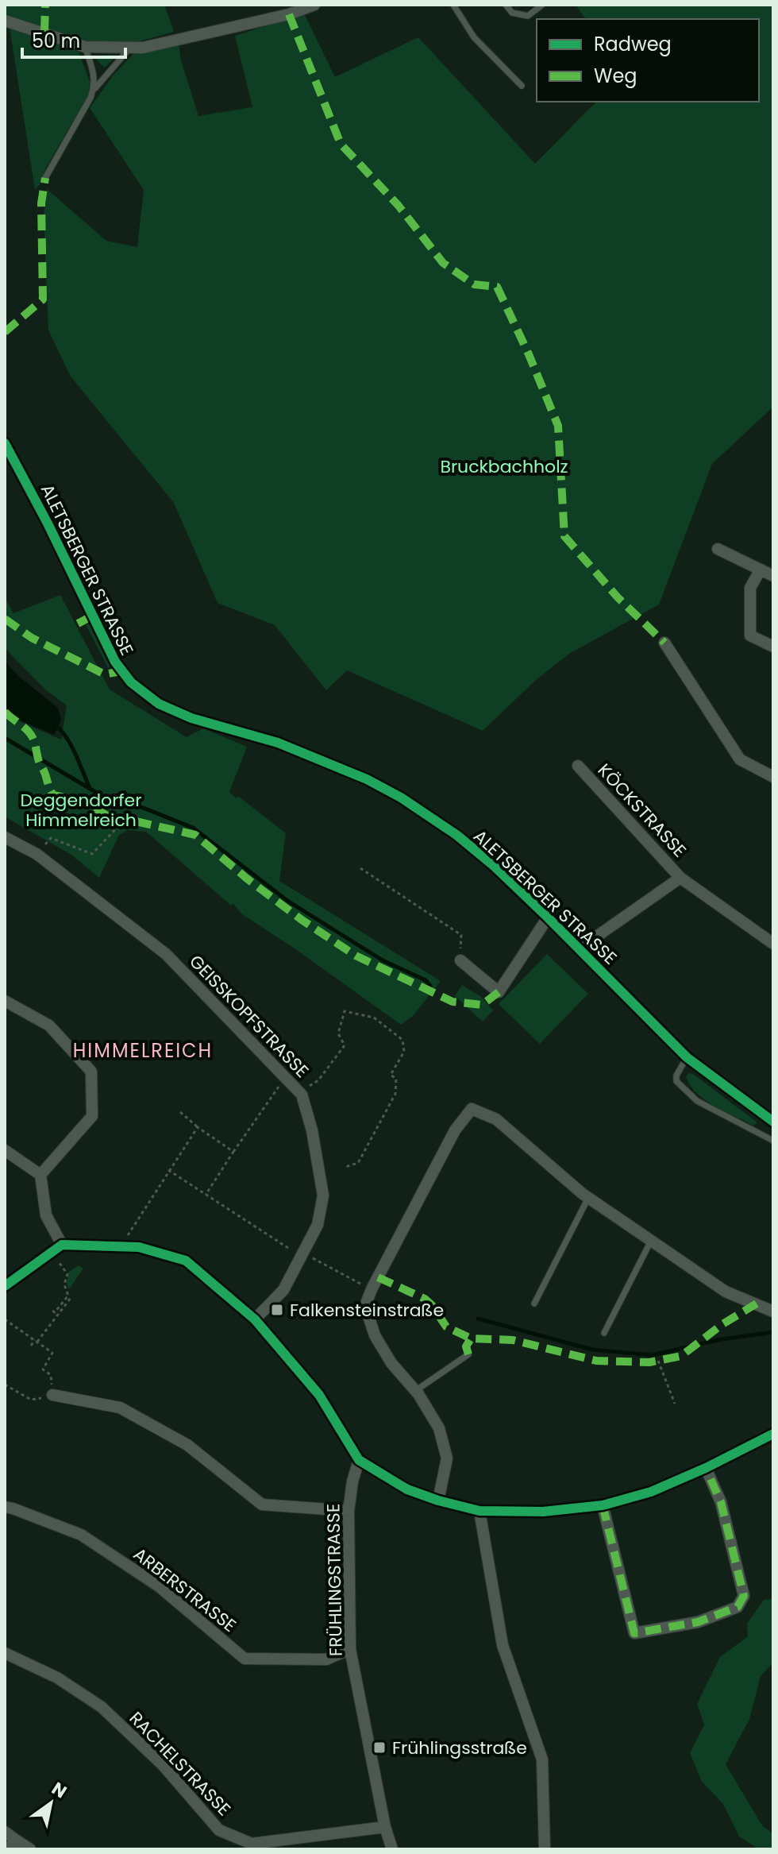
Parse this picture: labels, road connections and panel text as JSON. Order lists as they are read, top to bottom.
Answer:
{
  "streets": {
    "street": [
      "ALETSBERGER STRASSE",
      "KÖCKSTRASSE",
      "GEISSKOPFSTRASSE",
      "FRÜHLINGSTRASSE",
      "ARBERSTRASSE",
      "RACHELSTRASSE"
    ]
  },
  "crossings": [
    ["ALETSBERGER STRASSE", "KÖCKSTRASSE"],
    ["FRÜHLINGSTRASSE", "ARBERSTRASSE"],
    ["FRÜHLINGSTRASSE", "RACHELSTRASSE"]
  ],
  "districts": ["HIMMELREICH"],
  "parks": ["Bruckbachholz", "Deggendorfer Himmelreich"],
  "places": {
    "transit": ["Falkensteinstraße", "Frühlingsstraße"]
  },
  "legend": ["Radweg", "Weg"],
  "scale_bar": "50 m",
  "north": "top right"
}
